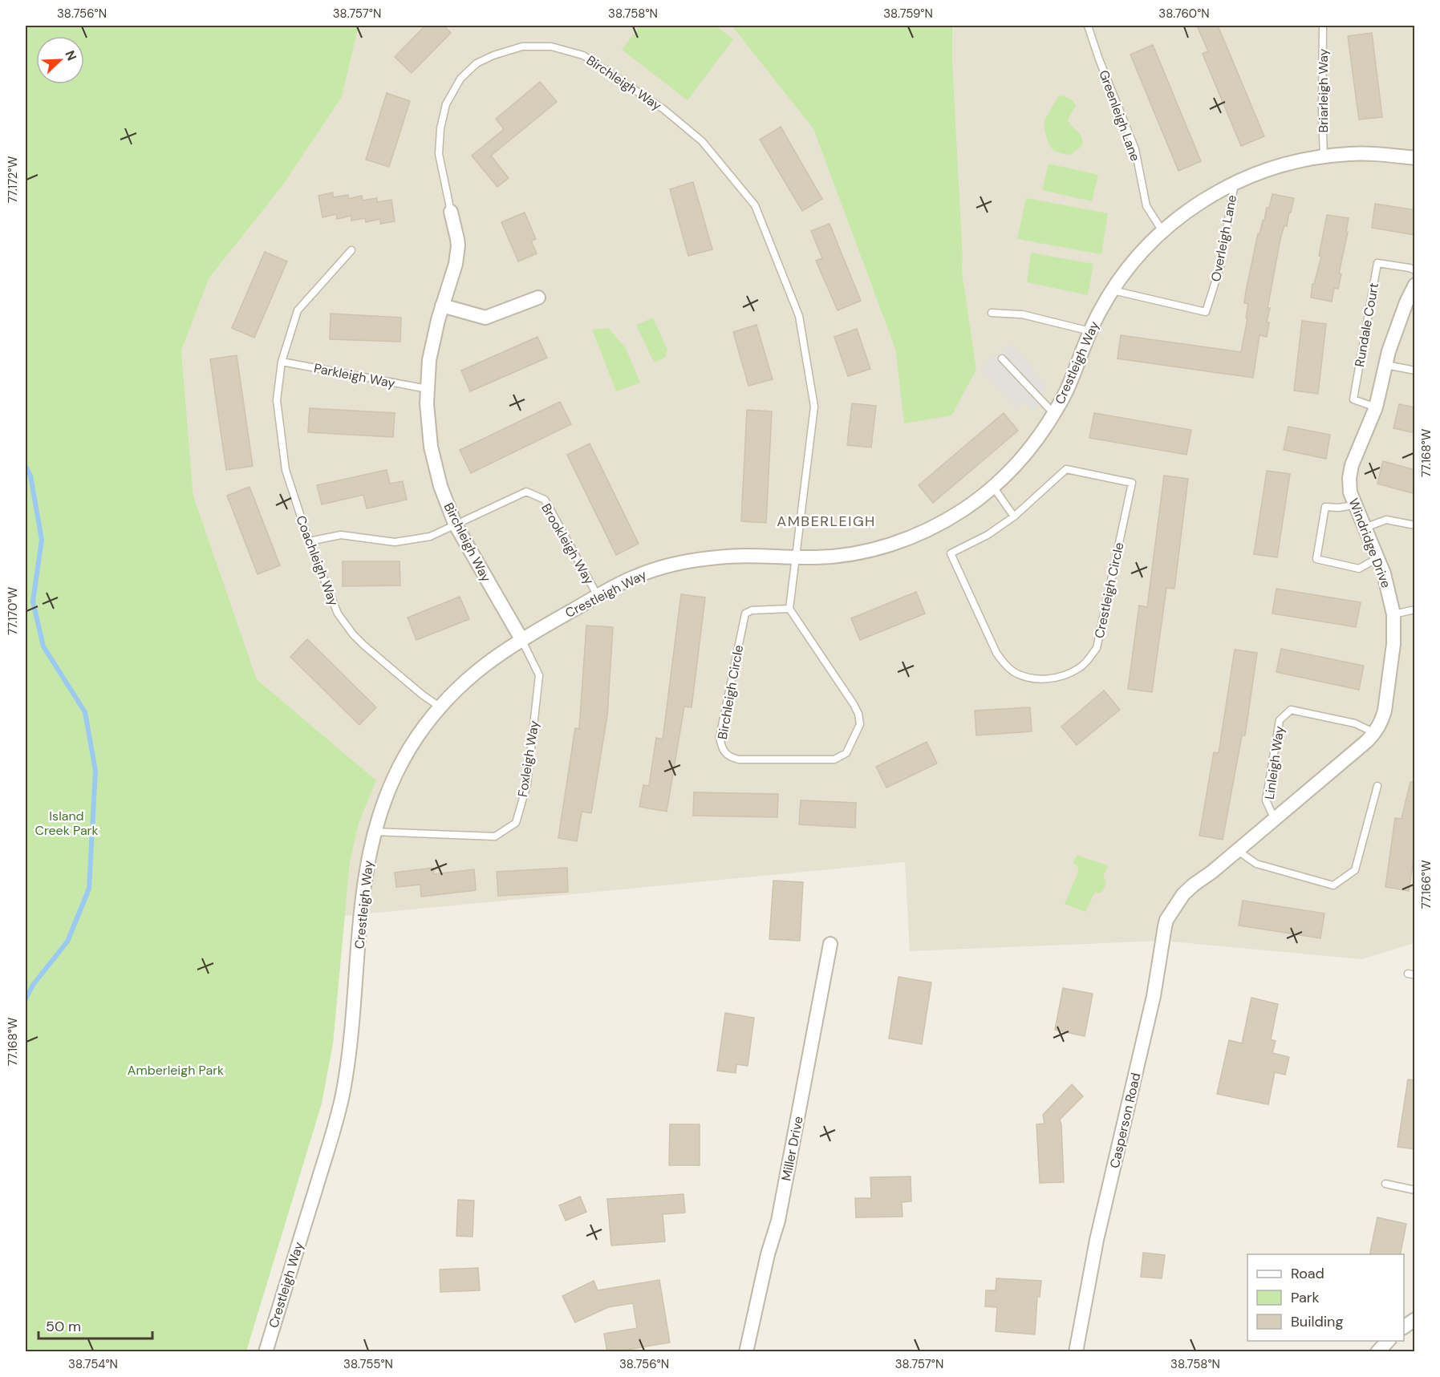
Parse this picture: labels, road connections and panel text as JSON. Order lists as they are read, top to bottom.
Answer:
{
  "streets": {
    "street": [
      "Birchleigh Way",
      "Crestleigh Way",
      "Windridge Drive",
      "Casperson Road",
      "Miller Drive"
    ],
    "lane": [
      "Briarleigh Way",
      "Greenleigh Lane",
      "Overleigh Lane",
      "Rundale Court",
      "Parkleigh Way",
      "Brookleigh Way",
      "Coachleigh Way",
      "Crestleigh Circle",
      "Birchleigh Circle",
      "Foxleigh Way",
      "Linleigh Way"
    ]
  },
  "crossings": [
    ["Birchleigh Way", "Crestleigh Way"],
    ["Birchleigh Way", "Parkleigh Way"],
    ["Birchleigh Way", "Brookleigh Way"],
    ["Birchleigh Way", "Foxleigh Way"],
    ["Briarleigh Way", "Crestleigh Way"],
    ["Greenleigh Lane", "Crestleigh Way"],
    ["Overleigh Lane", "Crestleigh Way"],
    ["Rundale Court", "Windridge Drive"],
    ["Crestleigh Way", "Brookleigh Way"],
    ["Crestleigh Way", "Coachleigh Way"],
    ["Crestleigh Way", "Foxleigh Way"],
    ["Parkleigh Way", "Coachleigh Way"],
    ["Windridge Drive", "Linleigh Way"],
    ["Windridge Drive", "Casperson Road"],
    ["Brookleigh Way", "Coachleigh Way"]
  ],
  "districts": ["AMBERLEIGH"],
  "parks": ["Island Creek Park", "Amberleigh Park"],
  "legend": ["Road", "Park", "Building"],
  "scale_bar": "50 m",
  "north": "top right",
  "coordinates": [
    "38.756°N",
    "38.757°N",
    "38.758°N",
    "38.759°N",
    "38.760°N",
    "77.172°W",
    "77.168°W",
    "77.170°W",
    "77.166°W",
    "38.754°N",
    "38.755°N"
  ]
}
